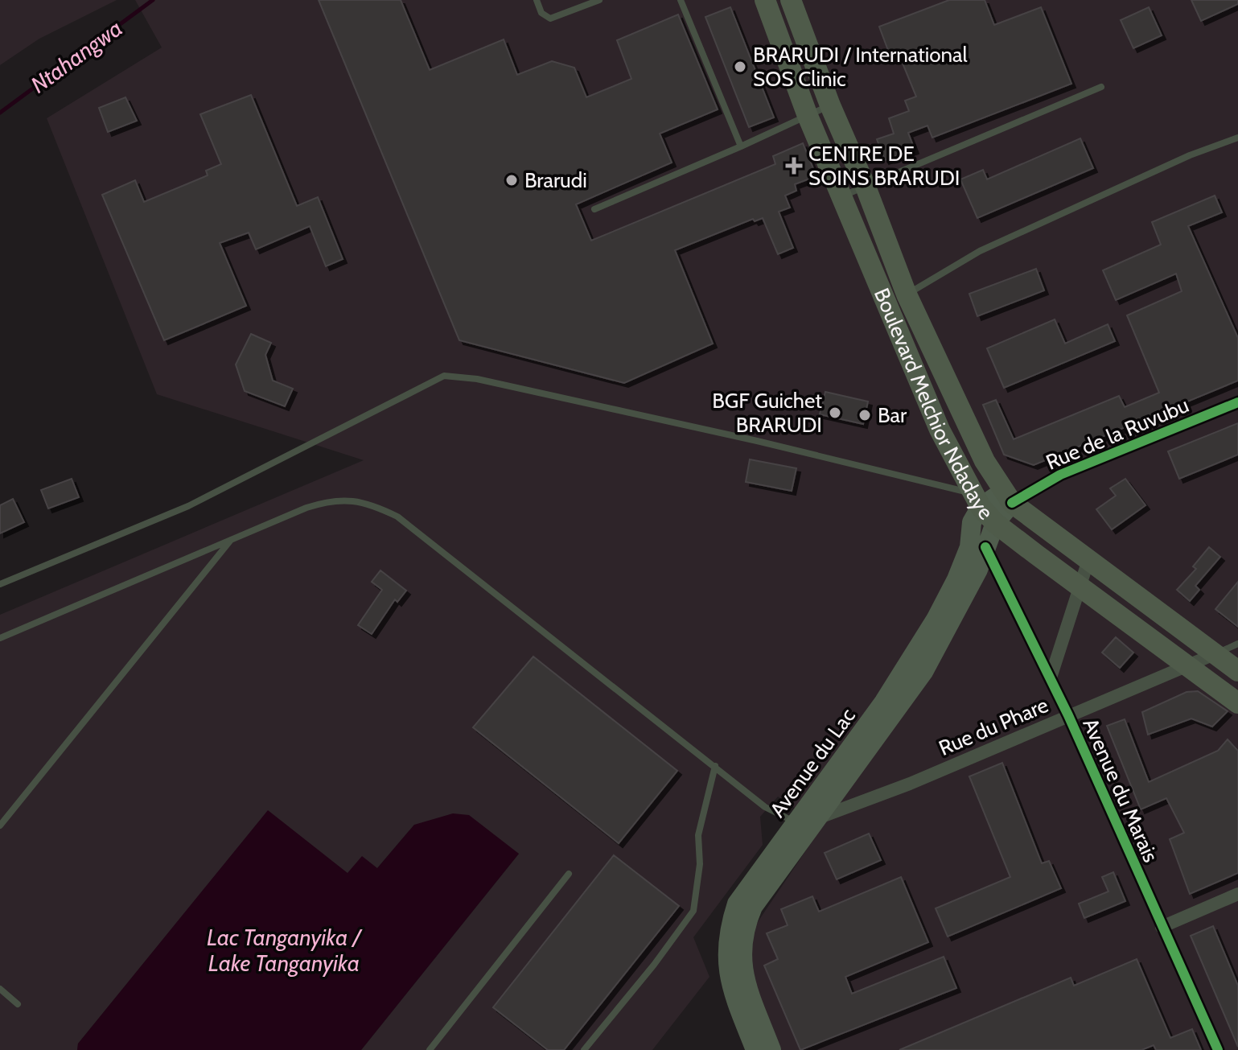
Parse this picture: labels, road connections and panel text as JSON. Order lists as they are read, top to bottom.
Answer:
{
  "streets": {
    "main road": ["Boulevard Melchior Ndadaye", "Avenue du Lac"],
    "street": ["Rue de la Ruvubu", "Rue du Phare", "Avenue du Marais"]
  },
  "crossings": [
    ["Boulevard Melchior Ndadaye", "Rue de la Ruvubu"],
    ["Boulevard Melchior Ndadaye", "Rue du Phare"],
    ["Boulevard Melchior Ndadaye", "Avenue du Lac"],
    ["Rue de la Ruvubu", "Avenue du Lac"],
    ["Rue du Phare", "Avenue du Lac"],
    ["Rue du Phare", "Avenue du Marais"],
    ["Avenue du Lac", "Avenue du Marais"]
  ],
  "water": ["Ntahangwa", "Lac Tanganyika / Lake Tanganyika"],
  "places": {
    "other": [
      "BRARUDI / International SOS Clinic",
      "Brarudi",
      "BGF Guichet BRARUDI",
      "Bar"
    ],
    "health": ["CENTRE DE SOINS BRARUDI"]
  }
}
